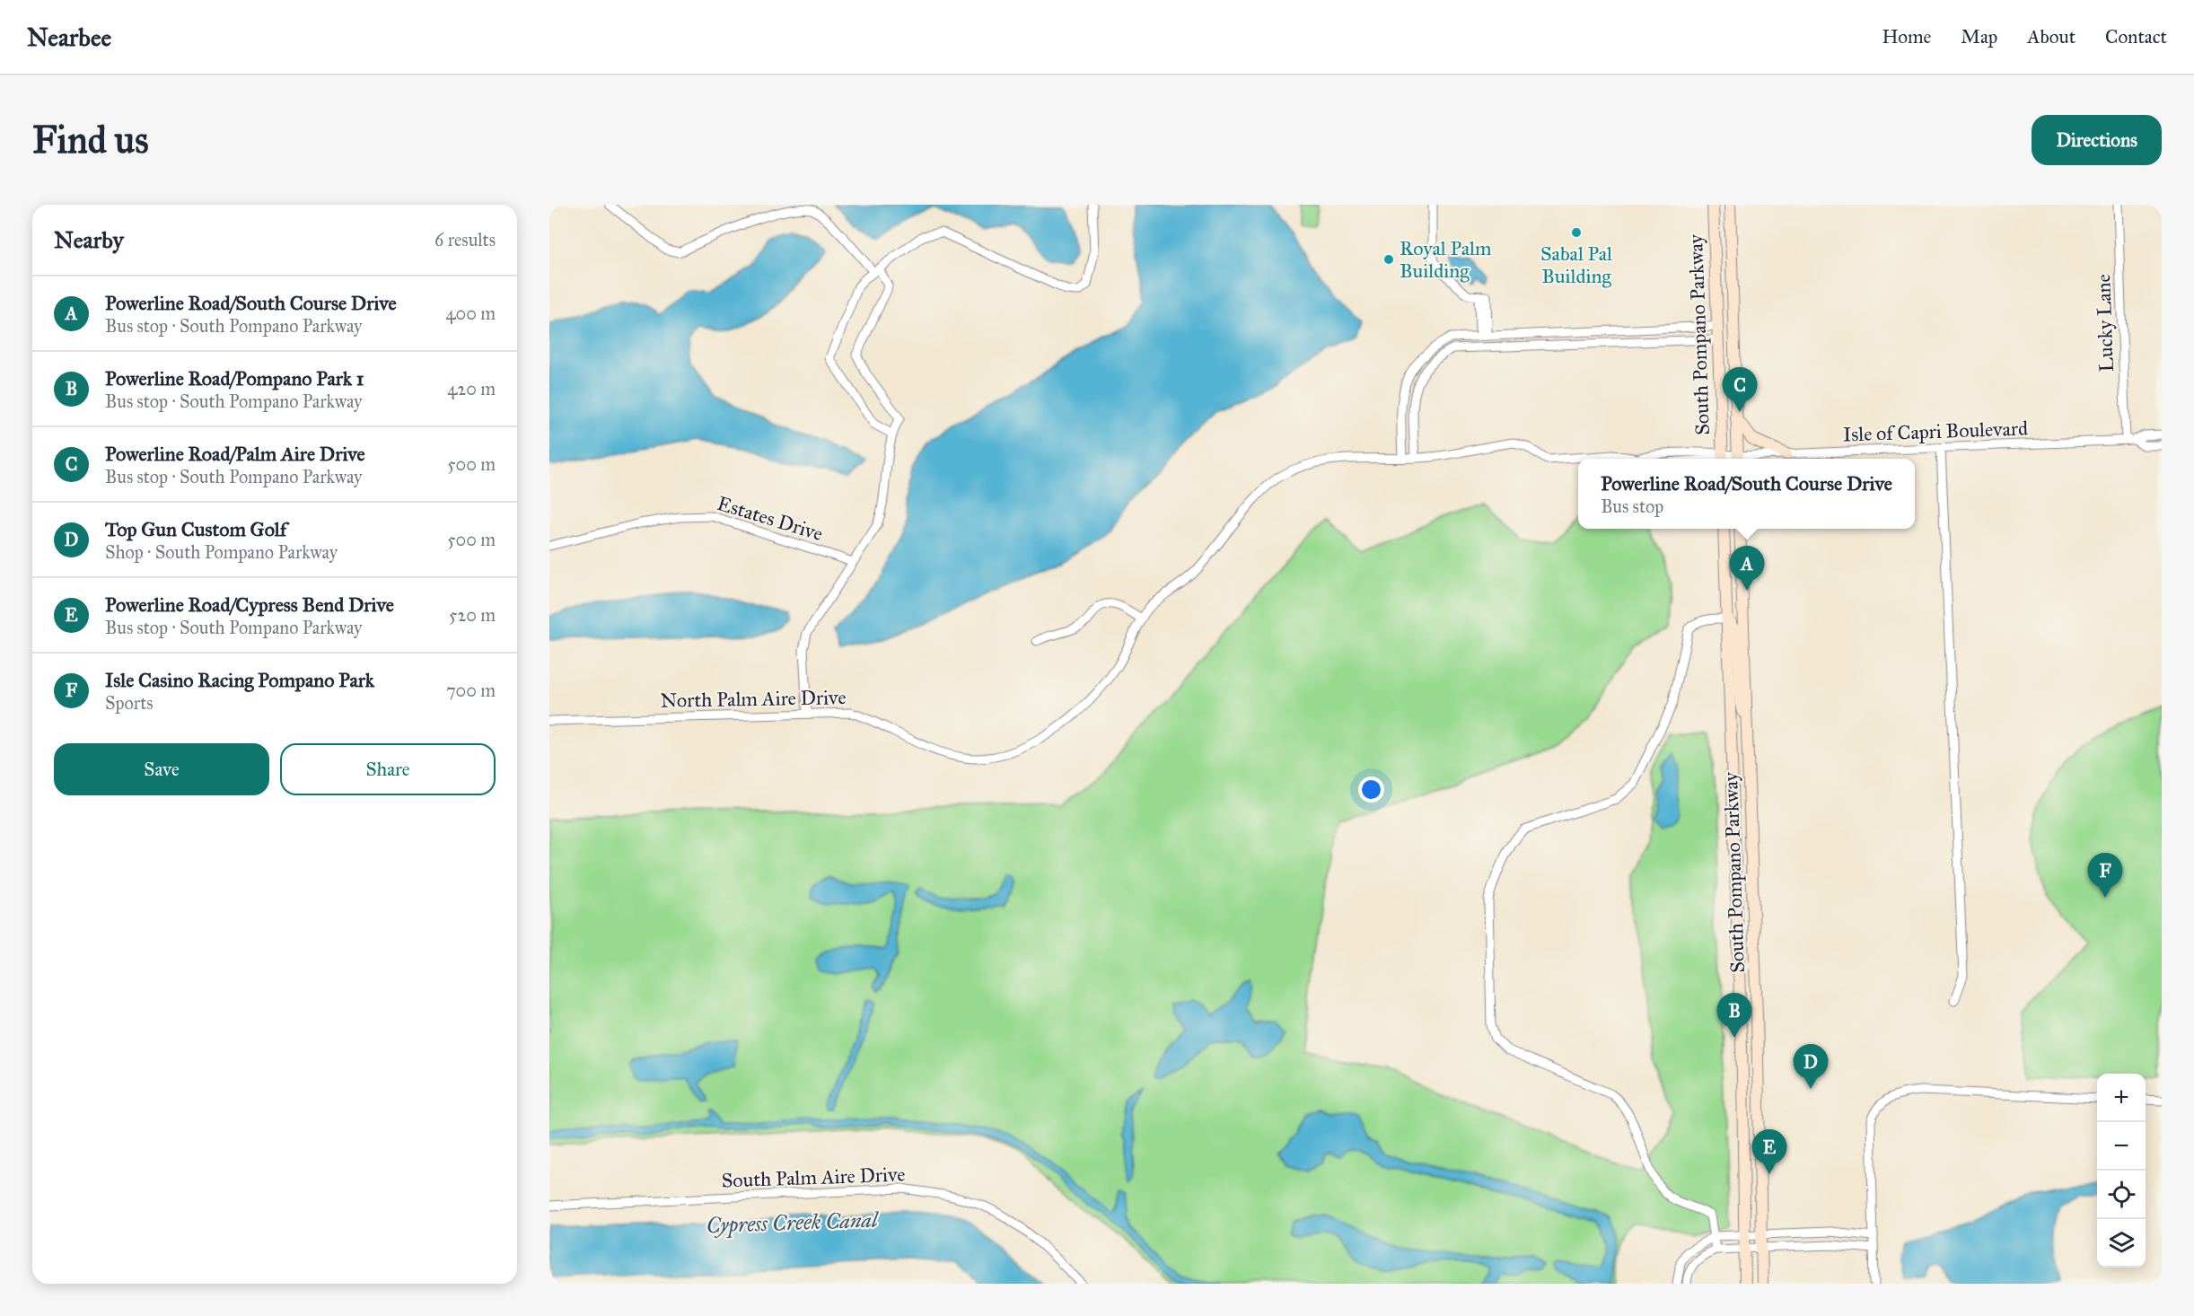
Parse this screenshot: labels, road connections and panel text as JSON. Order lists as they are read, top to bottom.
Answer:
{
  "streets": {
    "main road": ["South Pompano Parkway"],
    "street": [
      "Lucky Lane",
      "Isle of Capri Boulevard",
      "Estates Drive",
      "North Palm Aire Drive",
      "South Palm Aire Drive"
    ]
  },
  "crossings": [
    ["Lucky Lane", "Isle of Capri Boulevard"],
    ["South Pompano Parkway", "North Palm Aire Drive"]
  ],
  "water": ["Cypress Creek Canal"],
  "places": ["Sabal Pal Building", "Royal Palm Building"],
  "page": {
    "header": "Nearbee",
    "nav": [
      "Home",
      "Map",
      "About",
      "Contact"
    ],
    "buttons": [
      "Directions",
      ["Save", "Share"]
    ],
    "title": "Find us",
    "heading": ["Nearby", "6 results"],
    "list": [
      {
        "mark": "A",
        "name": "Powerline Road/South Course Drive",
        "note": "Bus stop · South Pompano Parkway",
        "value": "400 m"
      },
      {
        "mark": "B",
        "name": "Powerline Road/Pompano Park 1",
        "note": "Bus stop · South Pompano Parkway",
        "value": "420 m"
      },
      {
        "mark": "C",
        "name": "Powerline Road/Palm Aire Drive",
        "note": "Bus stop · South Pompano Parkway",
        "value": "500 m"
      },
      {
        "mark": "D",
        "name": "Top Gun Custom Golf",
        "note": "Shop · South Pompano Parkway",
        "value": "500 m"
      },
      {
        "mark": "E",
        "name": "Powerline Road/Cypress Bend Drive",
        "note": "Bus stop · South Pompano Parkway",
        "value": "520 m"
      },
      {
        "mark": "F",
        "name": "Isle Casino Racing Pompano Park",
        "note": "Sports",
        "value": "700 m"
      }
    ],
    "pins": [
      "C",
      "A",
      "F",
      "B",
      "D",
      "E"
    ],
    "popup": ["Powerline Road/South Course Drive", "Bus stop"],
    "map_buttons": ["+", "−"]
  }
}
